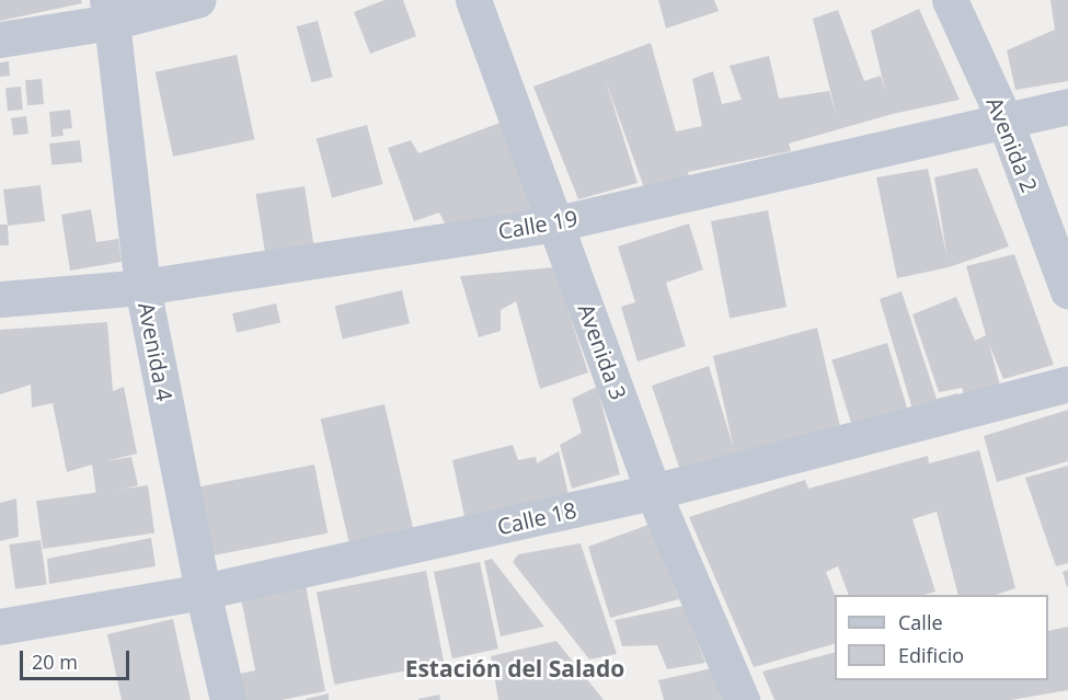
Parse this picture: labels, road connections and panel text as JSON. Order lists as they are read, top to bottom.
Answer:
{
  "streets": {
    "street": [
      "Avenida 2",
      "Calle 19",
      "Avenida 4",
      "Avenida 3",
      "Calle 18"
    ]
  },
  "crossings": [
    ["Avenida 2", "Calle 19"],
    ["Calle 19", "Avenida 4"],
    ["Calle 19", "Avenida 3"],
    ["Avenida 4", "Calle 18"],
    ["Avenida 3", "Calle 18"]
  ],
  "districts": ["Estación del Salado"],
  "legend": ["Calle", "Edificio"],
  "scale_bar": "20 m"
}
